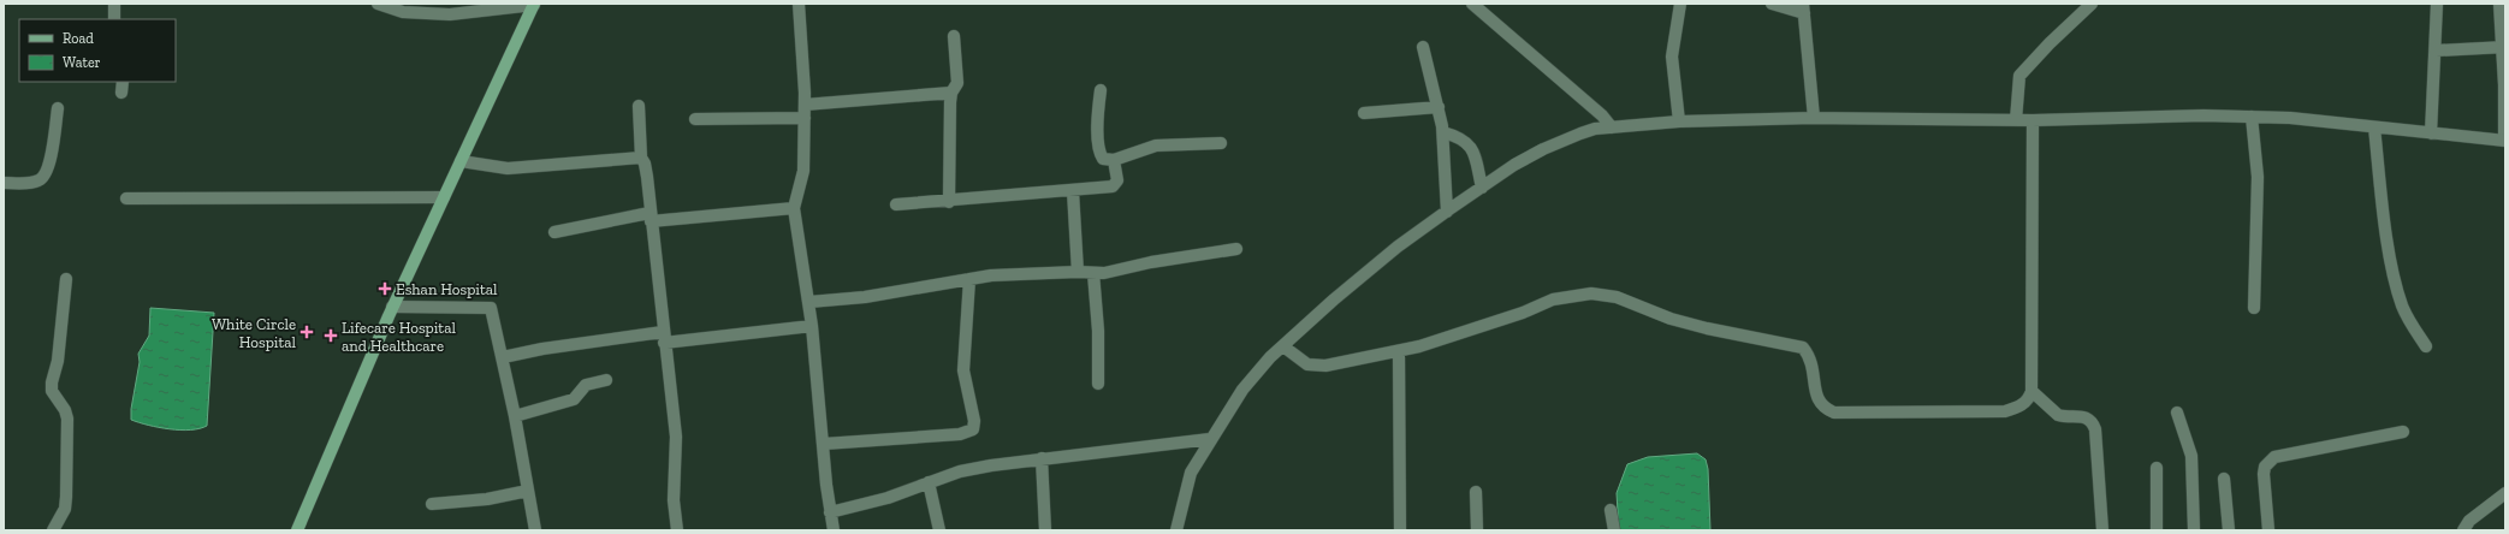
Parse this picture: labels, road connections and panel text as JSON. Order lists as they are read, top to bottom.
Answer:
{
  "places": {
    "health": ["Eshan Hospital", "White Circle Hospital", "Lifecare Hospital and Healthcare"]
  },
  "legend": ["Road", "Water"]
}
